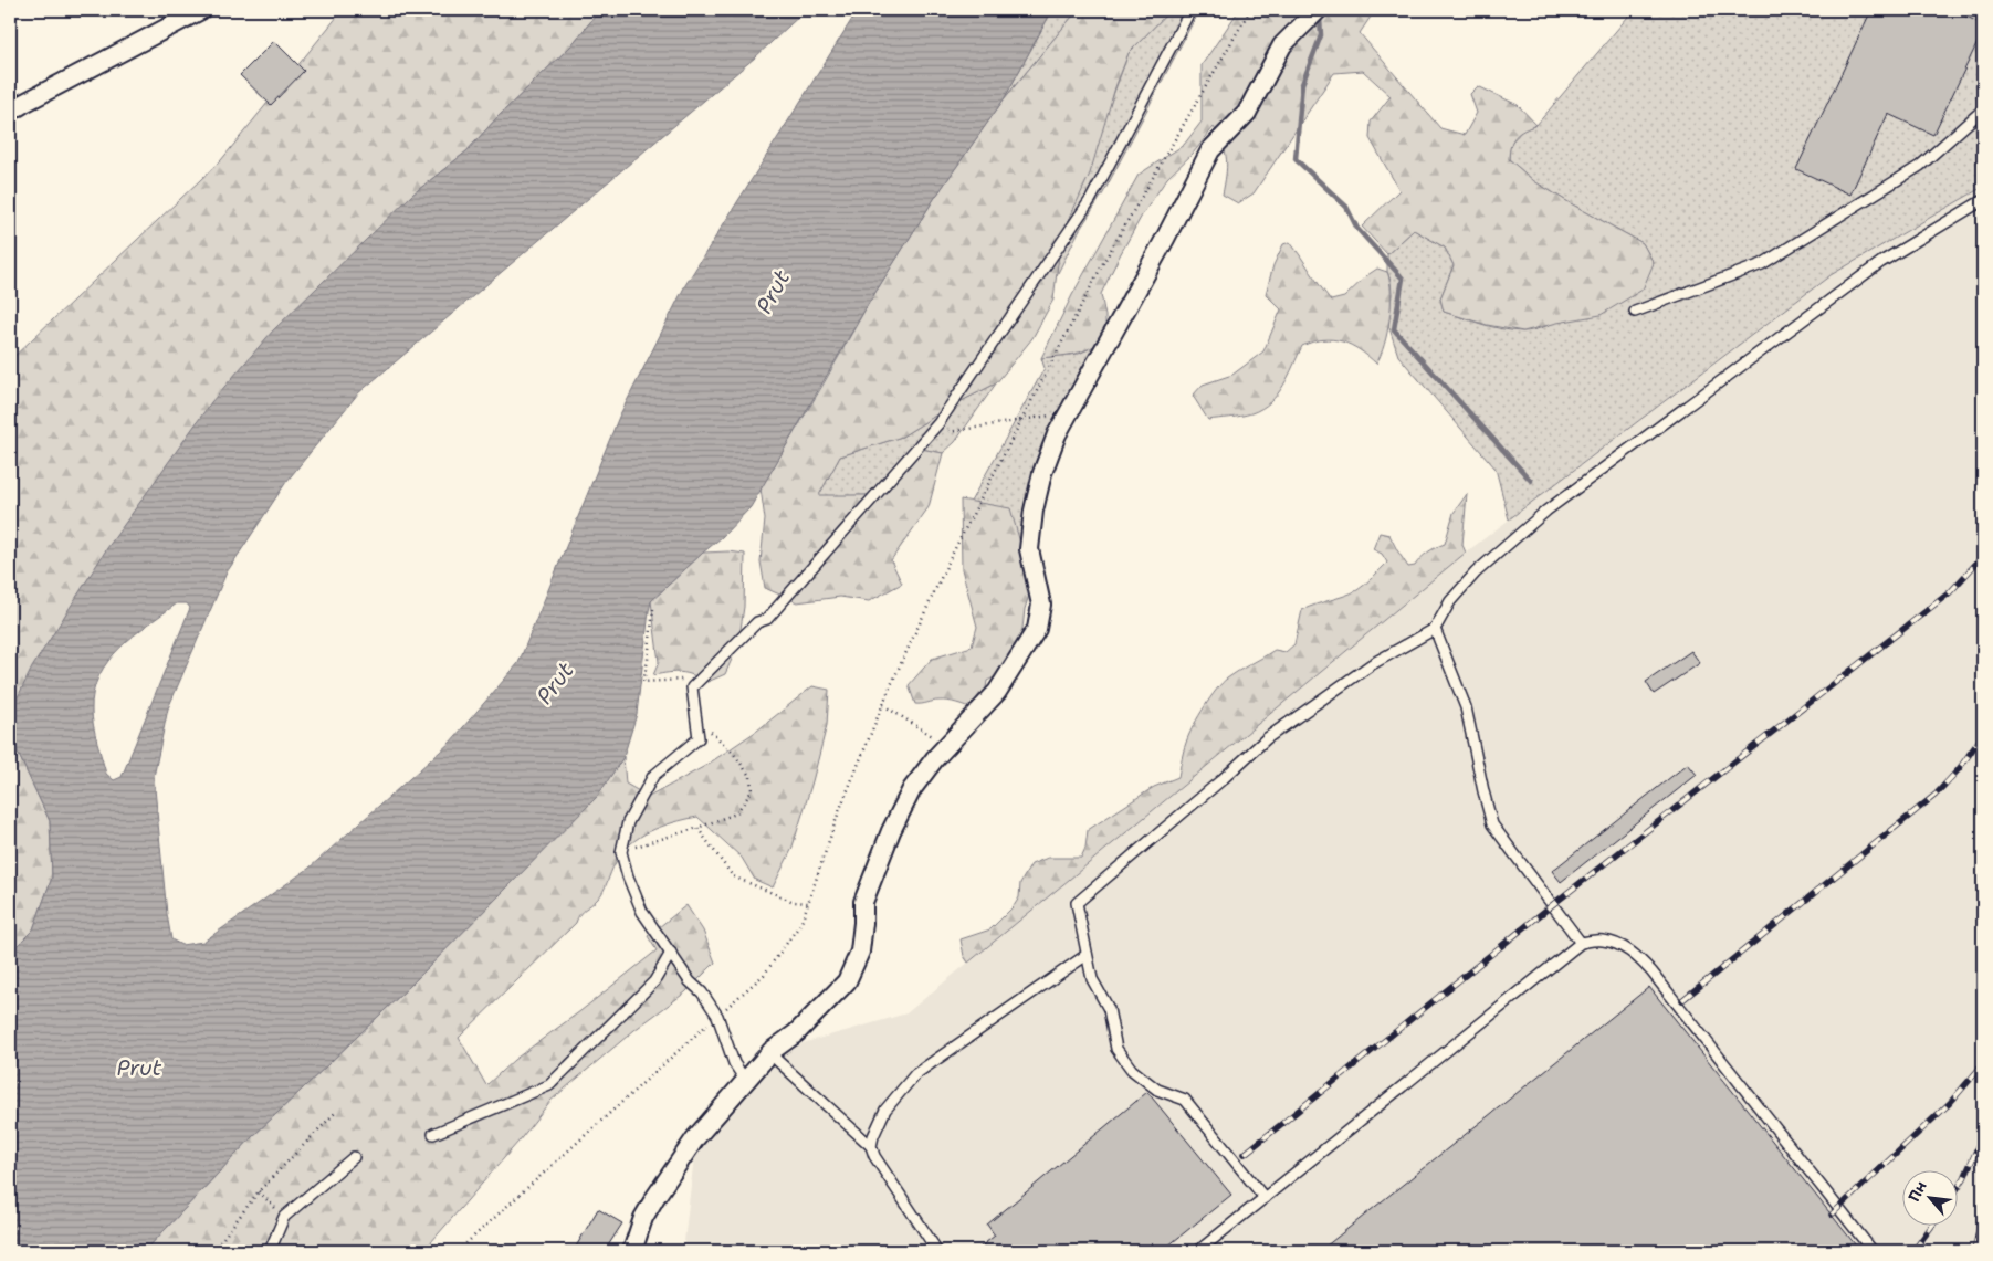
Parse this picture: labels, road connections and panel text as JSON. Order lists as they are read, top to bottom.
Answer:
{
  "water": ["Prut"],
  "north": "top left"
}
